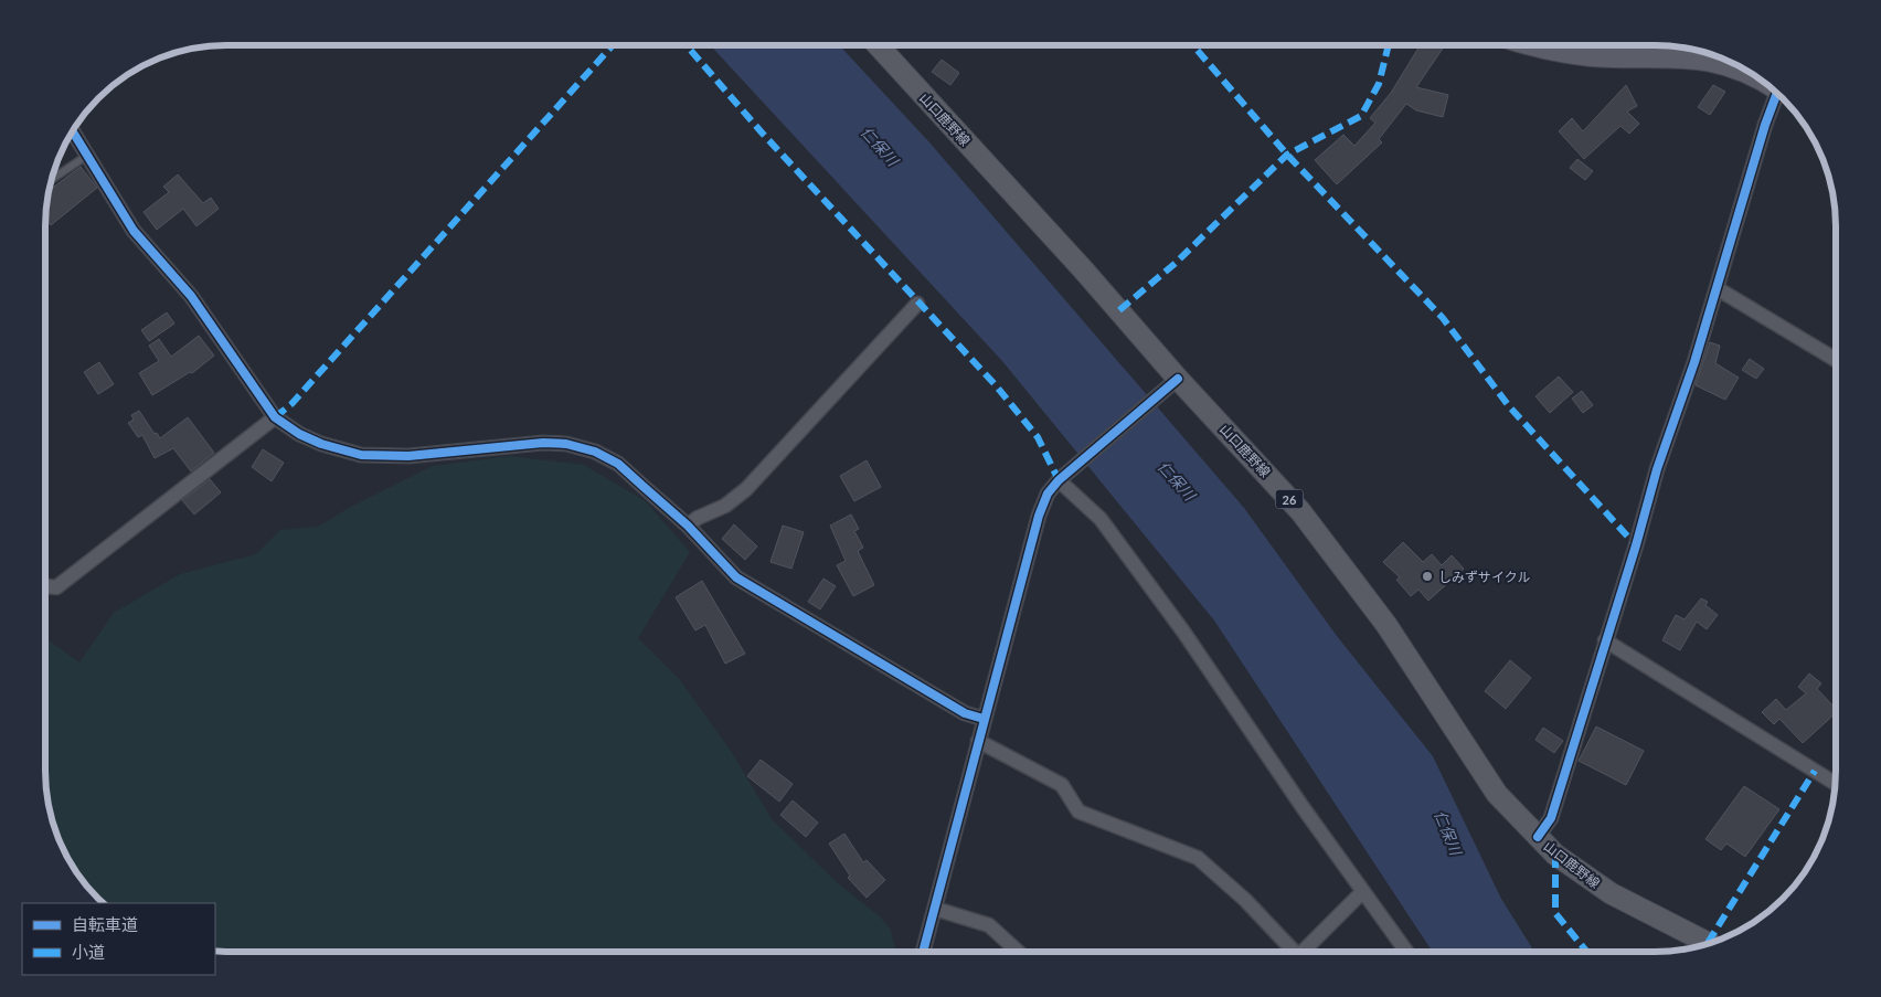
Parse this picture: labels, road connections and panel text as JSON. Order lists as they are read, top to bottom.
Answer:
{
  "streets": {
    "main road": ["山口鹿野線", "26"]
  },
  "water": ["仁保川"],
  "places": ["しみずサイクル"],
  "legend": ["自転車道", "小道"]
}
